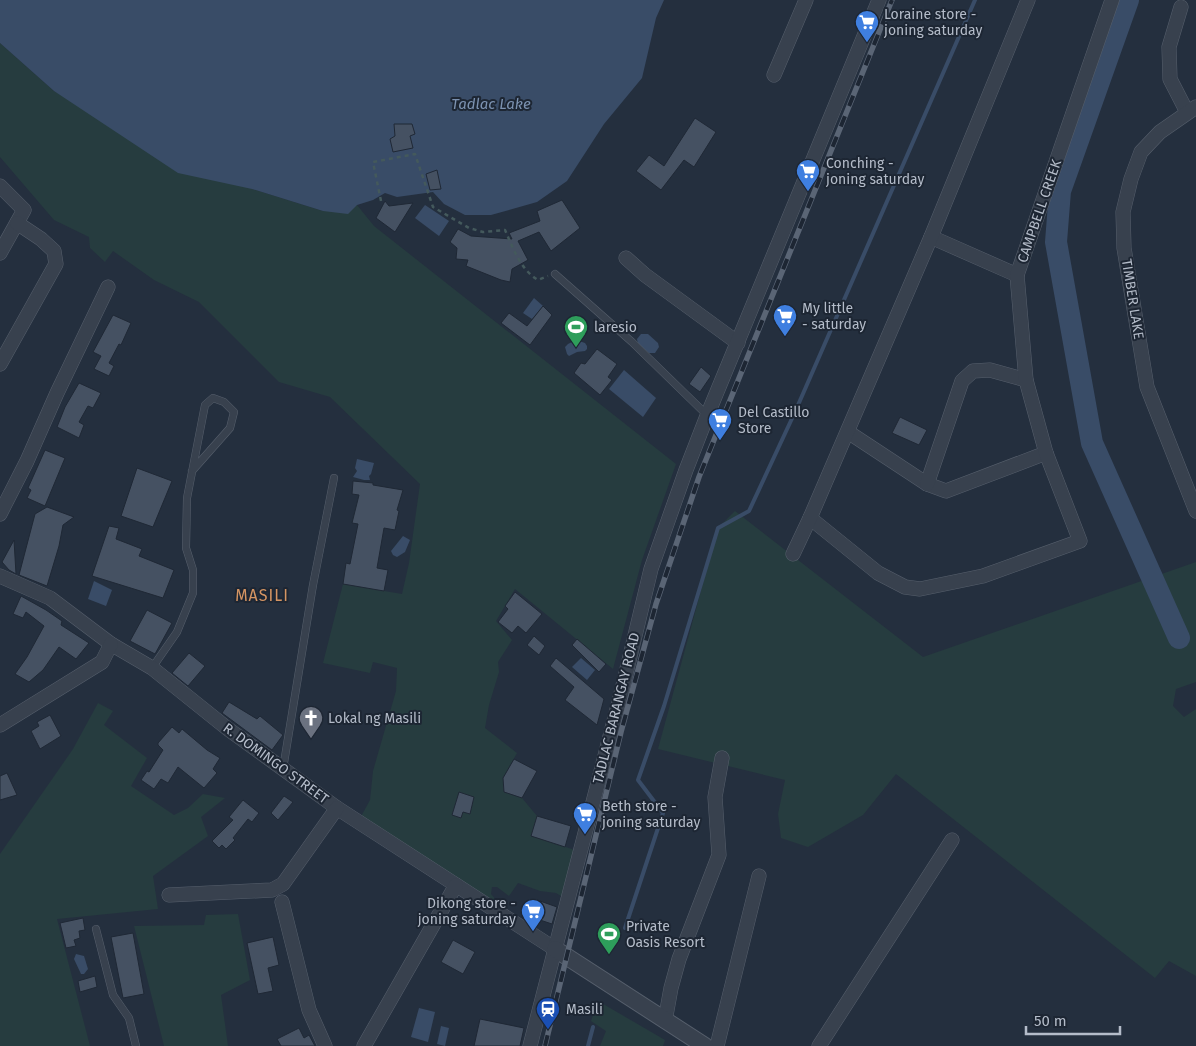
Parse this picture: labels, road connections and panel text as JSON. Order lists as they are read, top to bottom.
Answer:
{
  "streets": {
    "street": [
      "CAMPBELL CREEK",
      "TIMBER LAKE",
      "TADLAC BARANGAY ROAD",
      "R. DOMINGO STREET"
    ]
  },
  "crossings": [
    ["TADLAC BARANGAY ROAD", "R. DOMINGO STREET"]
  ],
  "districts": ["MASILI"],
  "water": ["Tadlac Lake"],
  "places": {
    "supermarket": [
      "Loraine store - joning saturday",
      "Conching - joning saturday",
      "My little - saturday",
      "Del Castillo Store",
      "Beth store - joning saturday",
      "Dikong store - joning saturday"
    ],
    "sports": ["laresio", "Private Oasis Resort"],
    "church": ["Lokal ng Masili"],
    "station": ["Masili"]
  },
  "scale_bar": "50 m"
}
